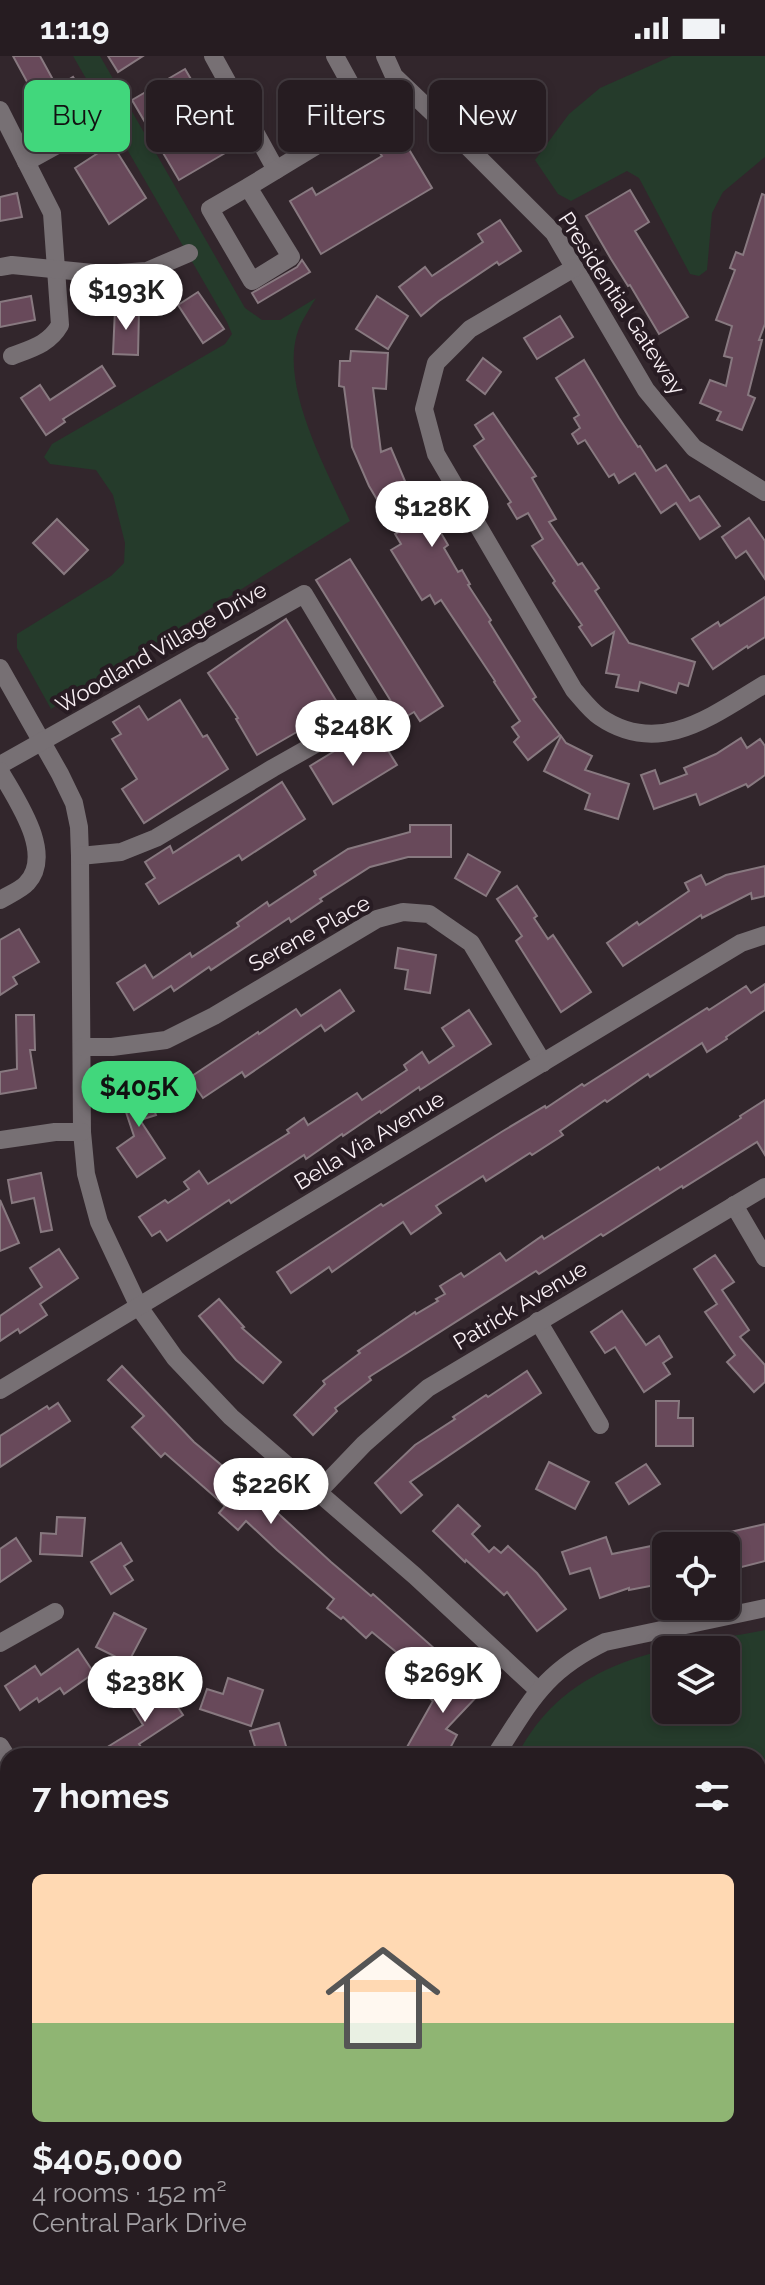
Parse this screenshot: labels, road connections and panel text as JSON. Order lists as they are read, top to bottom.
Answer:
{
  "streets": {
    "street": [
      "Presidential Gateway",
      "Woodland Village Drive",
      "Serene Place",
      "Bella Via Avenue",
      "Patrick Avenue"
    ]
  },
  "crossings": [
    ["Serene Place", "Bella Via Avenue"]
  ],
  "page": {
    "status": "11:19",
    "chip": [
      "Buy",
      "Rent",
      "Filters",
      "New"
    ],
    "price": [
      "$193K",
      "$128K",
      "$248K",
      "$405K",
      "$226K",
      "$269K",
      "$238K"
    ],
    "heading": "7 homes",
    "list": [
      {
        "name": "$405,000",
        "note": "4 rooms · 152 m² · Central Park Drive"
      }
    ]
  }
}
